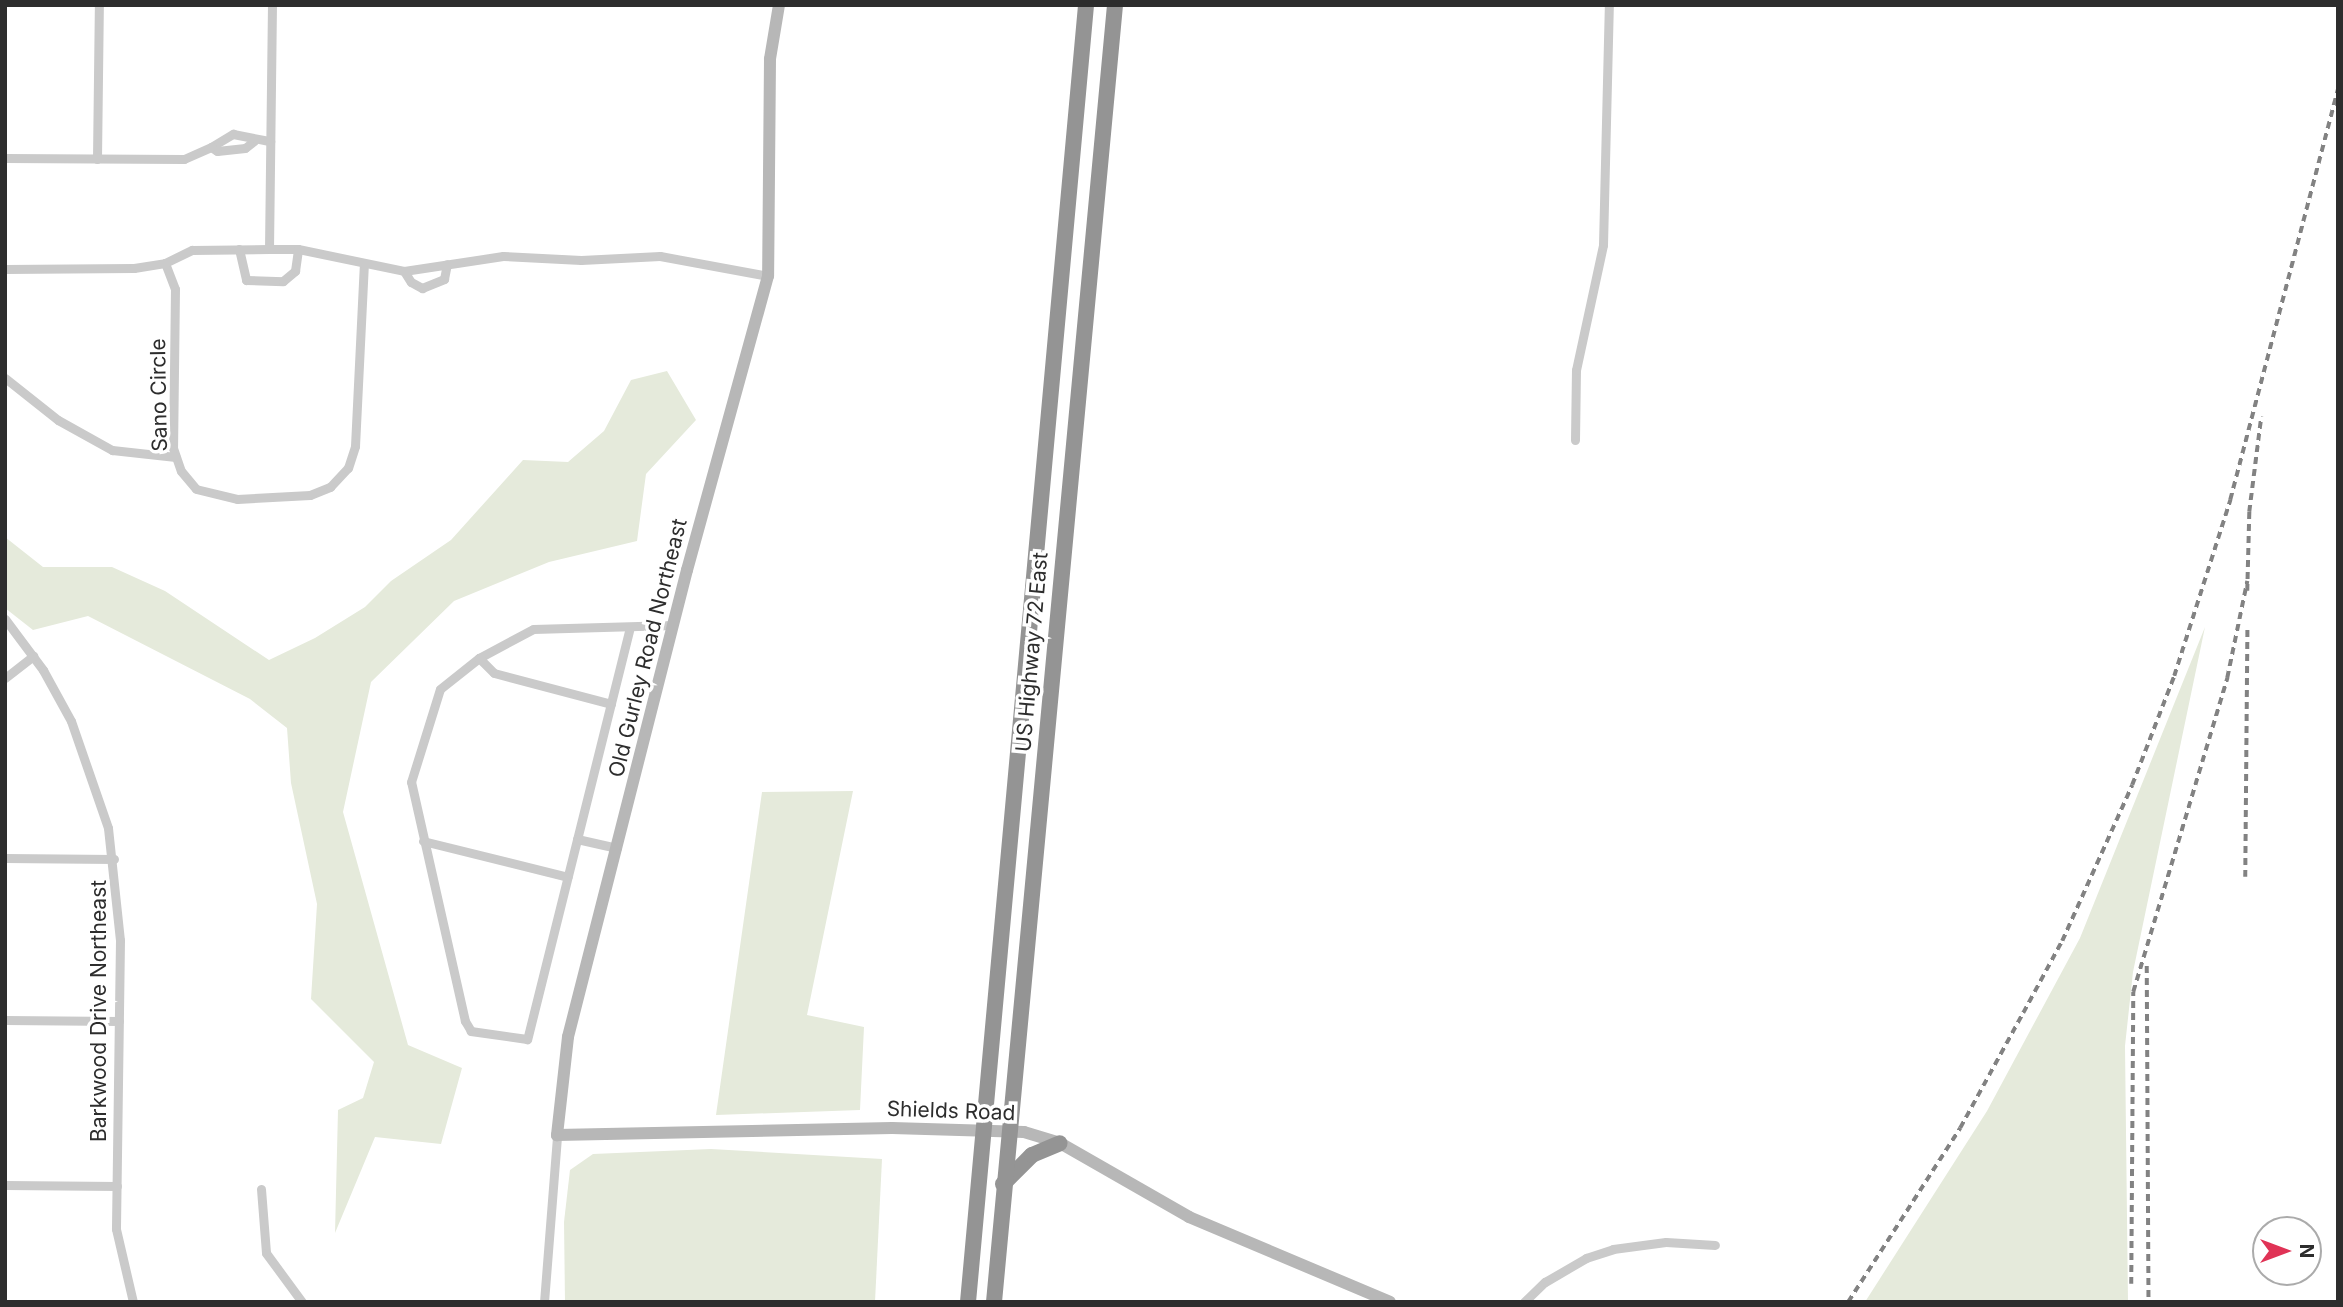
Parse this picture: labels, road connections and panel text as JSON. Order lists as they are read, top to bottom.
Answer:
{
  "streets": {
    "highway": ["US Highway 72 East"],
    "street": [
      "Sano Circle",
      "Old Gurley Road Northeast",
      "Barkwood Drive Northeast",
      "Shields Road"
    ]
  },
  "crossings": [
    ["Old Gurley Road Northeast", "Shields Road"],
    ["US Highway 72 East", "Shields Road"]
  ],
  "north": "right"
}
